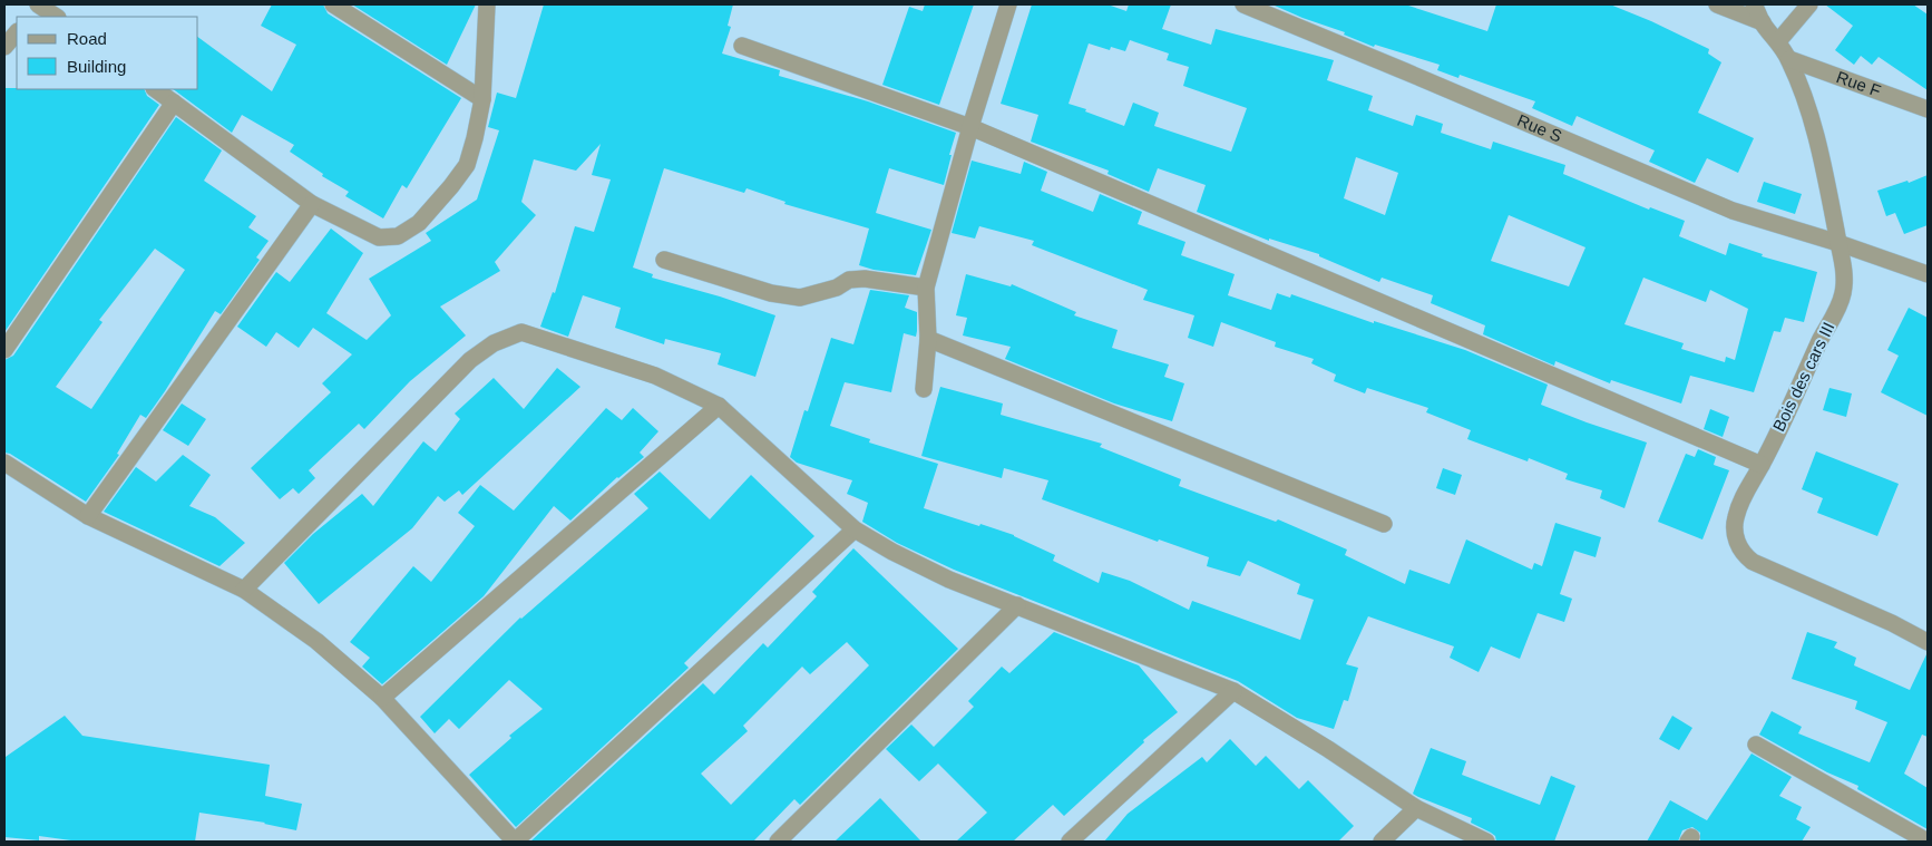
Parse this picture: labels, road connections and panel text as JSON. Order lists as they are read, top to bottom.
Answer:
{
  "streets": {
    "street": ["Rue F", "Rue S", "Bois des cars III"]
  },
  "crossings": [
    ["Rue F", "Bois des cars III"],
    ["Rue S", "Bois des cars III"]
  ],
  "legend": ["Road", "Building"]
}
